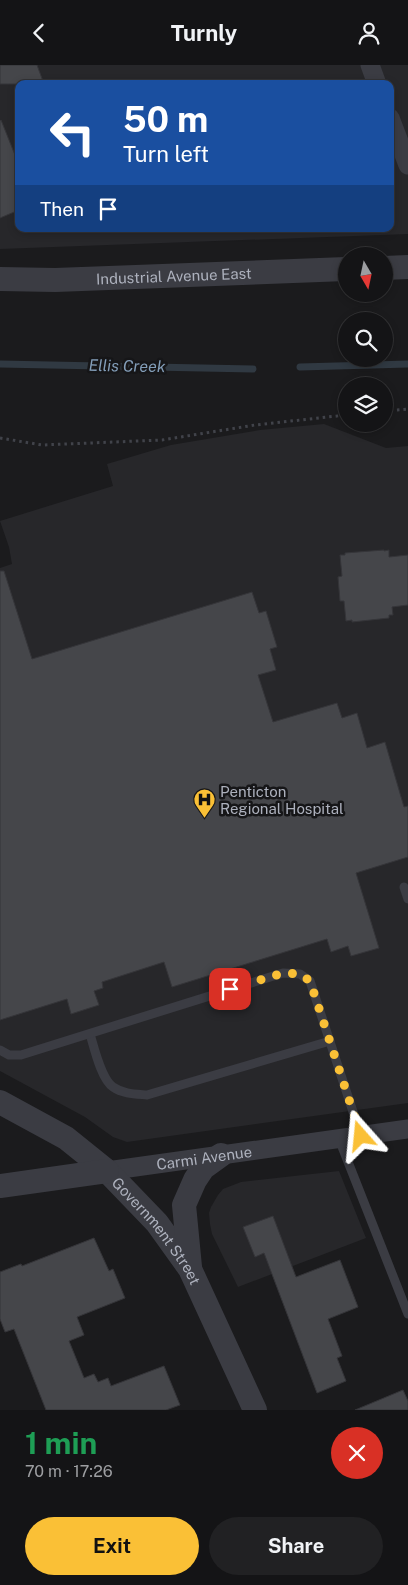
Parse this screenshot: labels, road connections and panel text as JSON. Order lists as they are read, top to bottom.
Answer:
{
  "streets": {
    "street": ["Industrial Avenue East", "Carmi Avenue", "Government Street"]
  },
  "crossings": [
    ["Carmi Avenue", "Government Street"]
  ],
  "water": ["Ellis Creek"],
  "places": {
    "hospital": ["Penticton Regional Hospital"]
  },
  "north": "bottom",
  "page": {
    "header": "Turnly",
    "turn": ["50 m", "Turn left"],
    "then": "Then",
    "heading": ["1 min", "70 m · 17:26"],
    "buttons": ["Exit", "Share"]
  }
}
